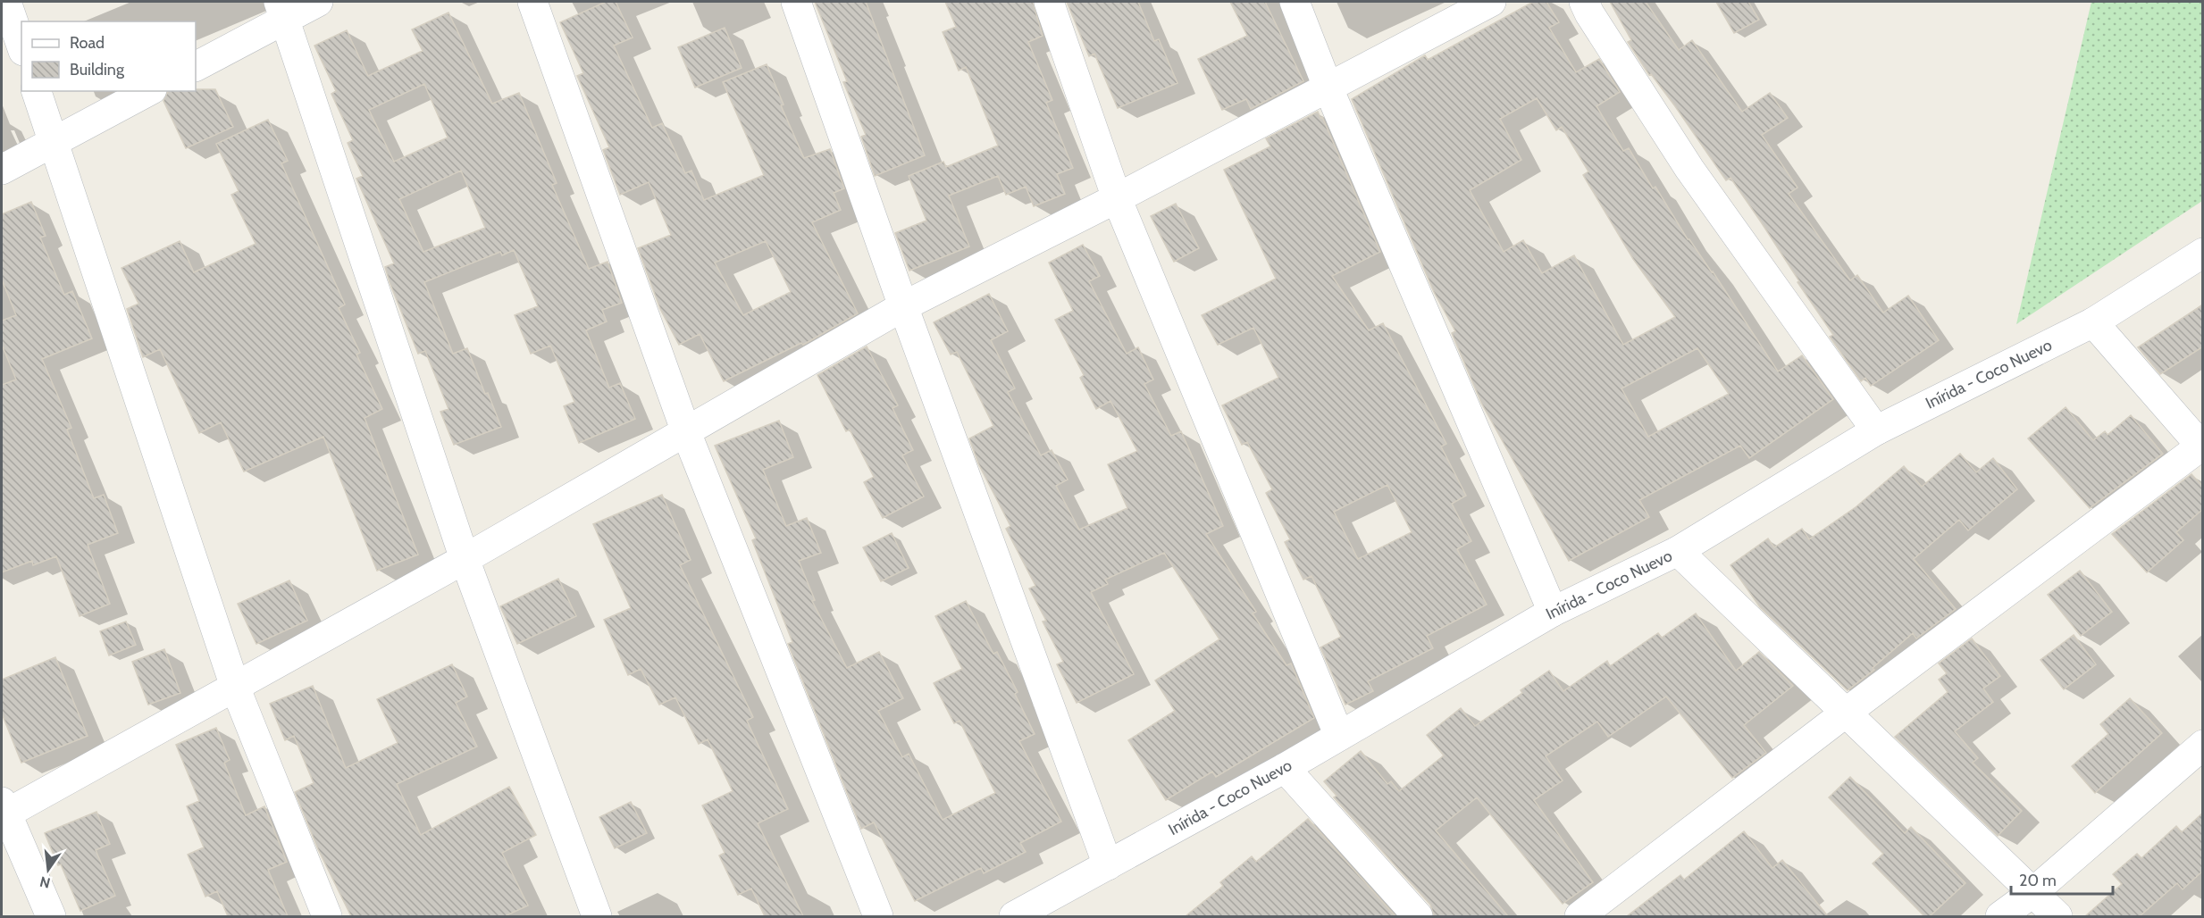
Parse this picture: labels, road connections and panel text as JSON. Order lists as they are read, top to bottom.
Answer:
{
  "streets": {
    "street": ["Inírida - Coco Nuevo"]
  },
  "legend": ["Road", "Building"],
  "scale_bar": "20 m",
  "north": "bottom"
}
